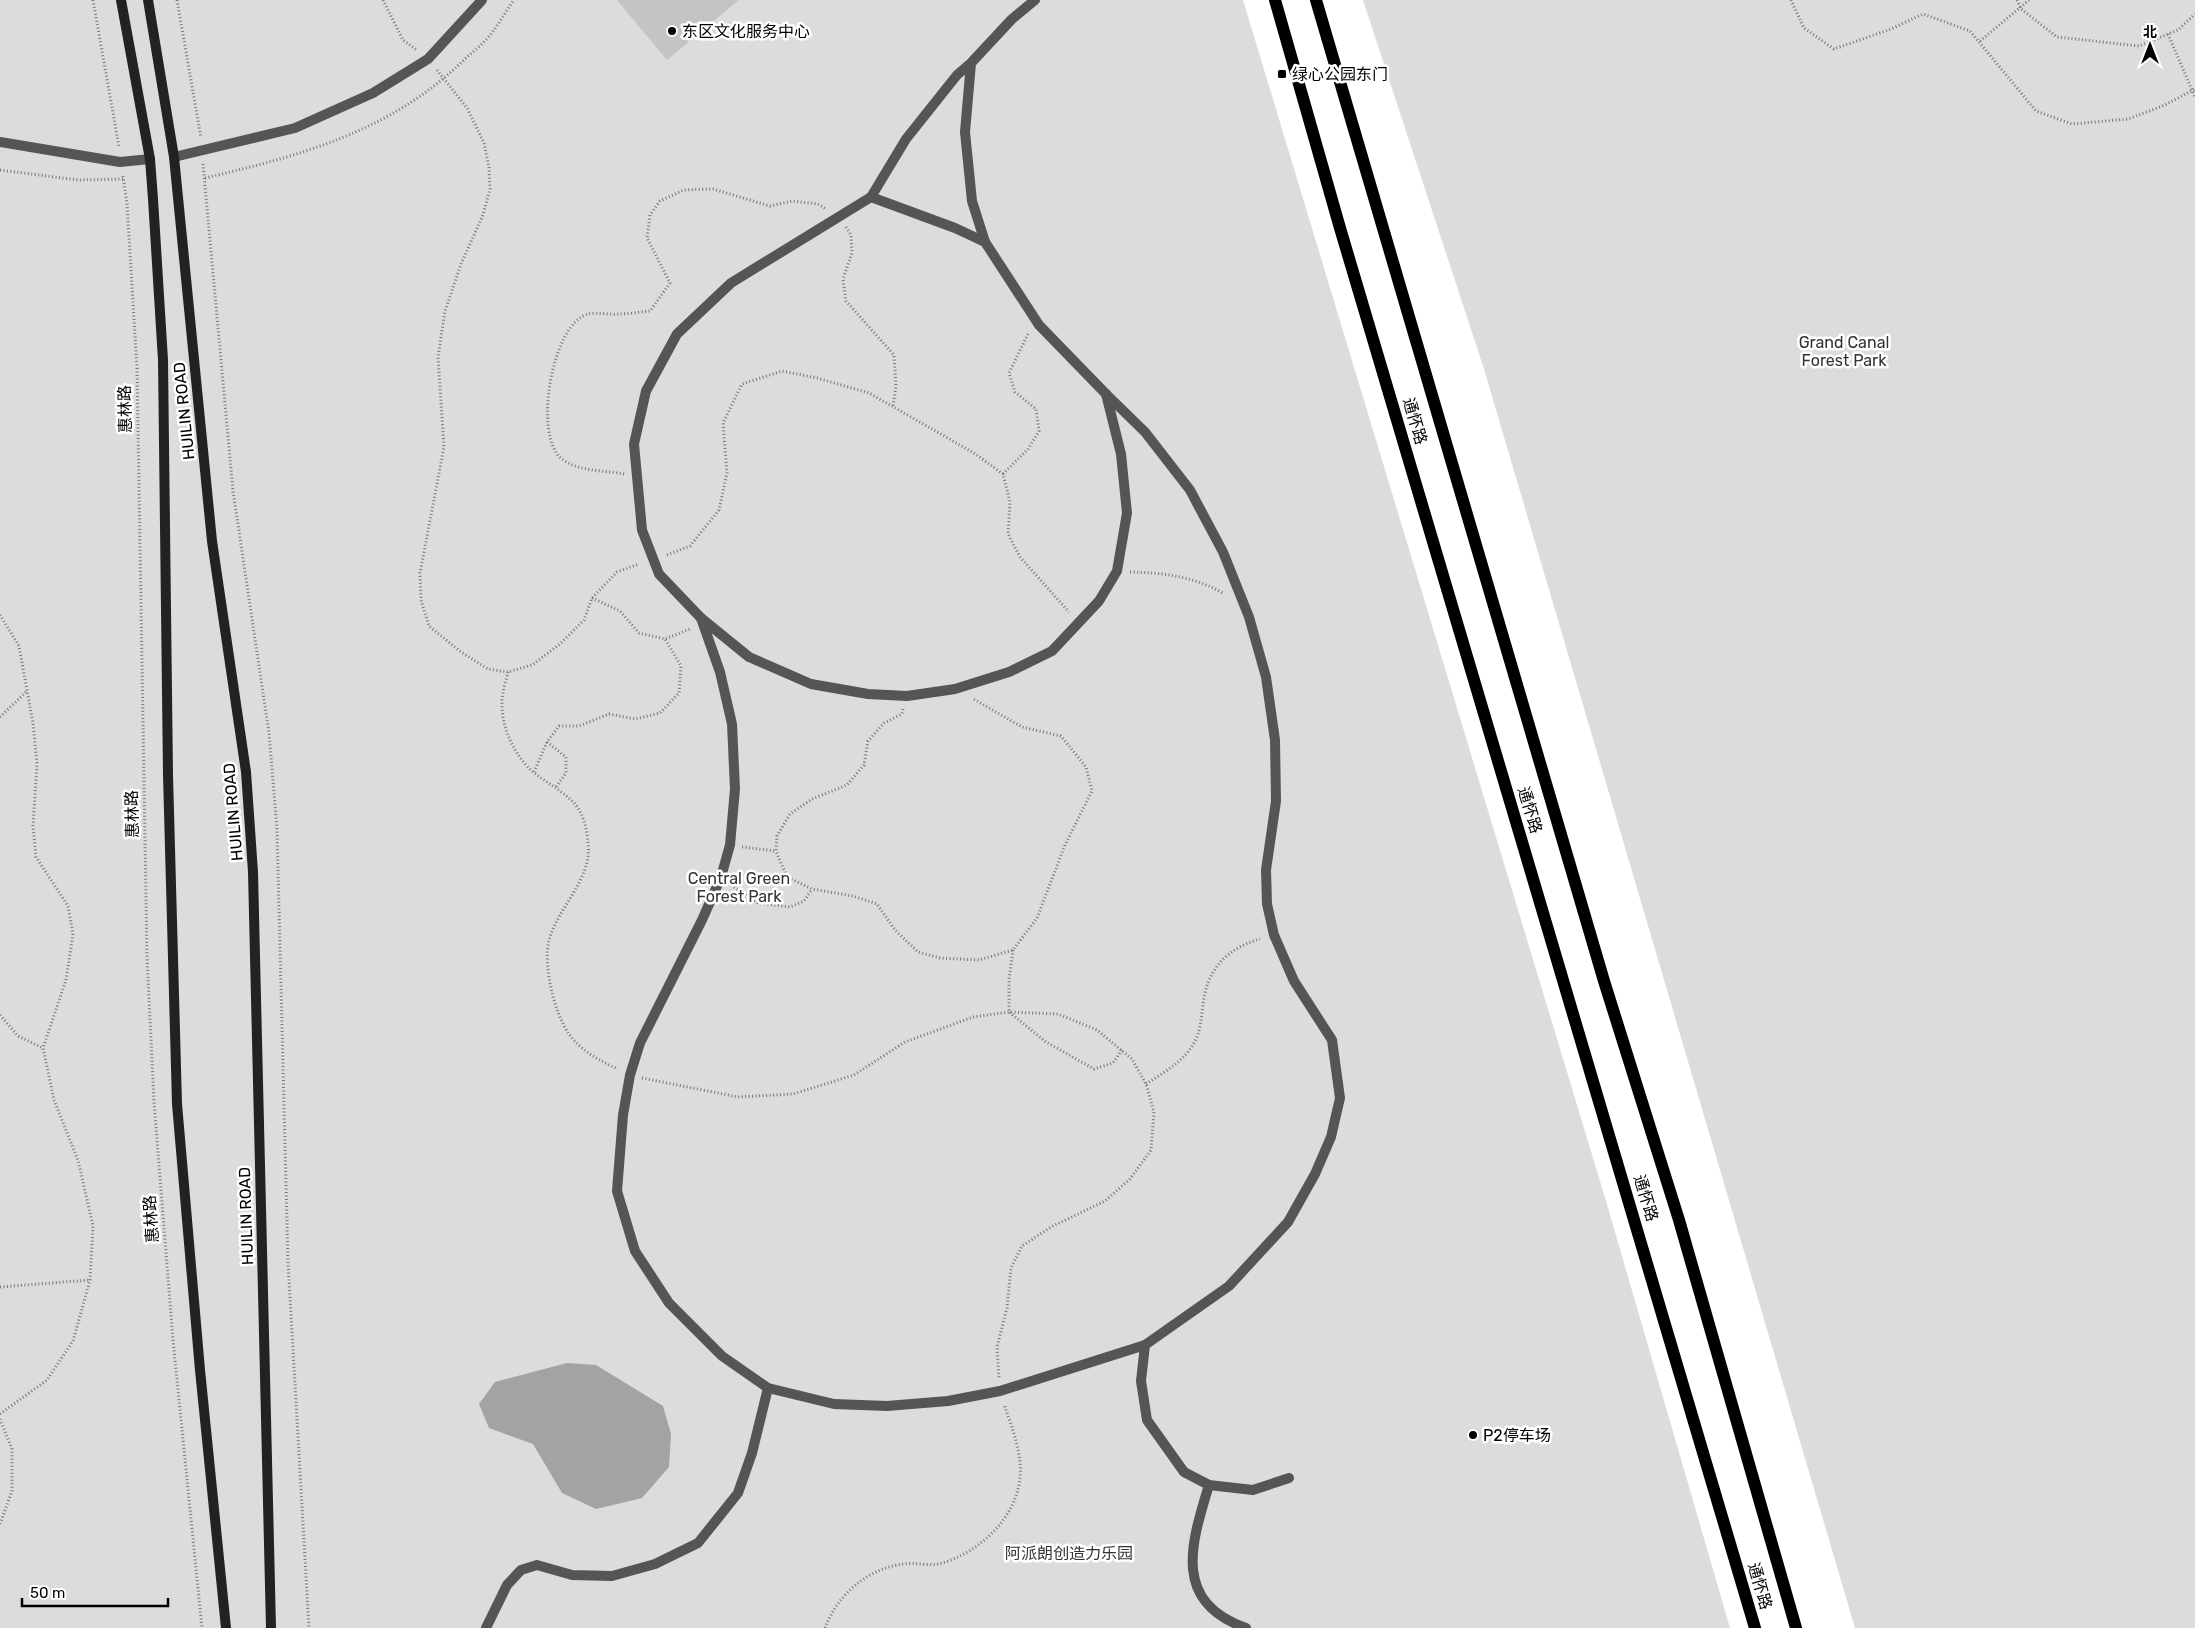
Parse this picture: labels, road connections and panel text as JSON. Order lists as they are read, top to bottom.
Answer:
{
  "streets": {
    "main road": ["HUILIN ROAD", "通怀路"],
    "path": ["惠林路"]
  },
  "parks": ["Grand Canal Forest Park", "Central Green Forest Park", "阿派朗创造力乐园"],
  "places": {
    "other": ["东区文化服务中心", "P2停车场"],
    "transit": ["绿心公园东门"]
  },
  "scale_bar": "50 m",
  "north": "top"
}
